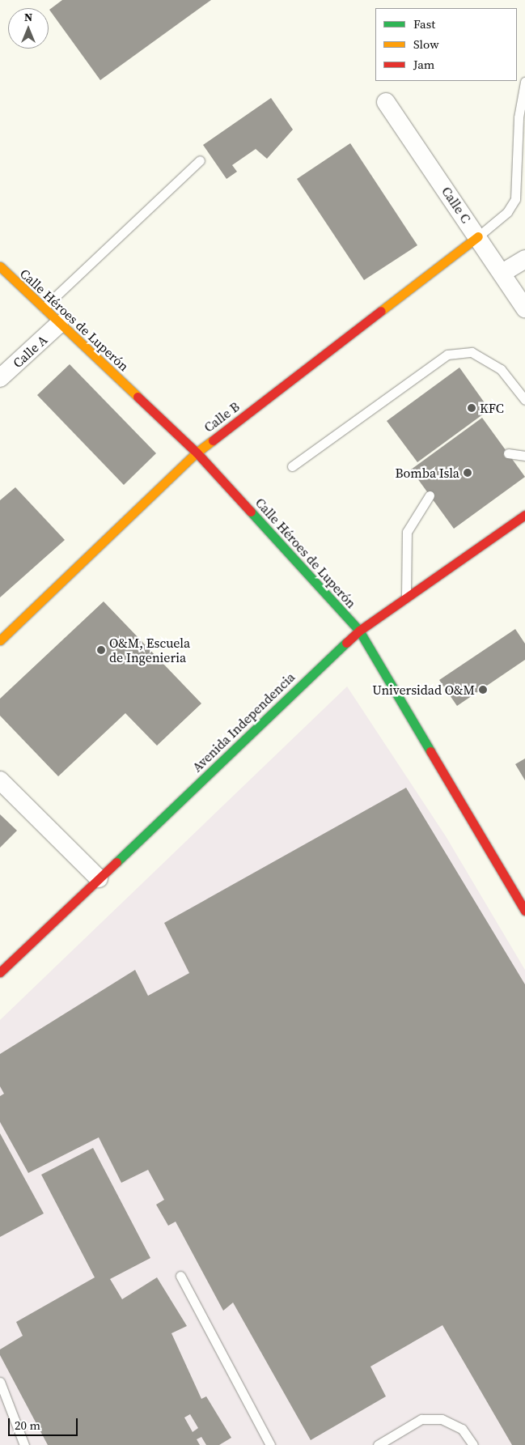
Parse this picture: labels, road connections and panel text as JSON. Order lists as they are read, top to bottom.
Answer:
{
  "streets": {
    "street": [
      "Calle C",
      "Calle Héroes de Luperón",
      "Calle A",
      "Calle B",
      "Avenida Independencia"
    ]
  },
  "crossings": [
    ["Calle C", "Calle B"],
    ["Calle Héroes de Luperón", "Calle A"],
    ["Calle Héroes de Luperón", "Calle B"],
    ["Calle Héroes de Luperón", "Avenida Independencia"]
  ],
  "places": [
    "KFC",
    "Bomba Isla",
    "O&M, Escuela de Ingenieria",
    "Universidad O&M"
  ],
  "legend": ["Fast", "Slow", "Jam"],
  "scale_bar": "20 m",
  "north": "top"
}
